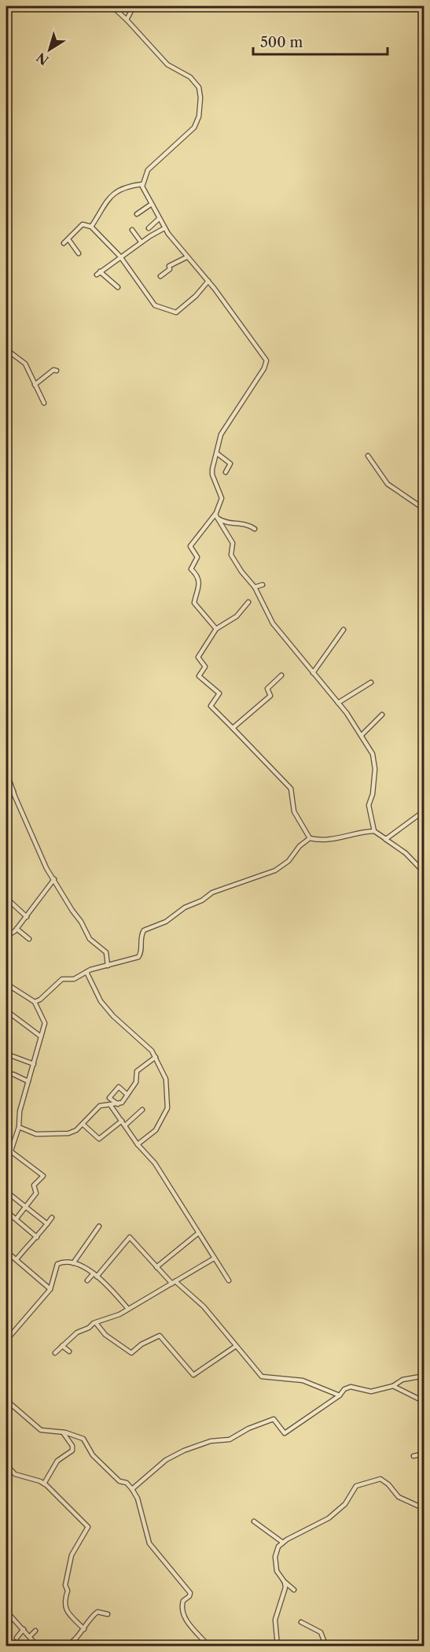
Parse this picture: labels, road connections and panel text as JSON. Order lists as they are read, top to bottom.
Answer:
{
  "scale_bar": "500 m",
  "north": "bottom left"
}
